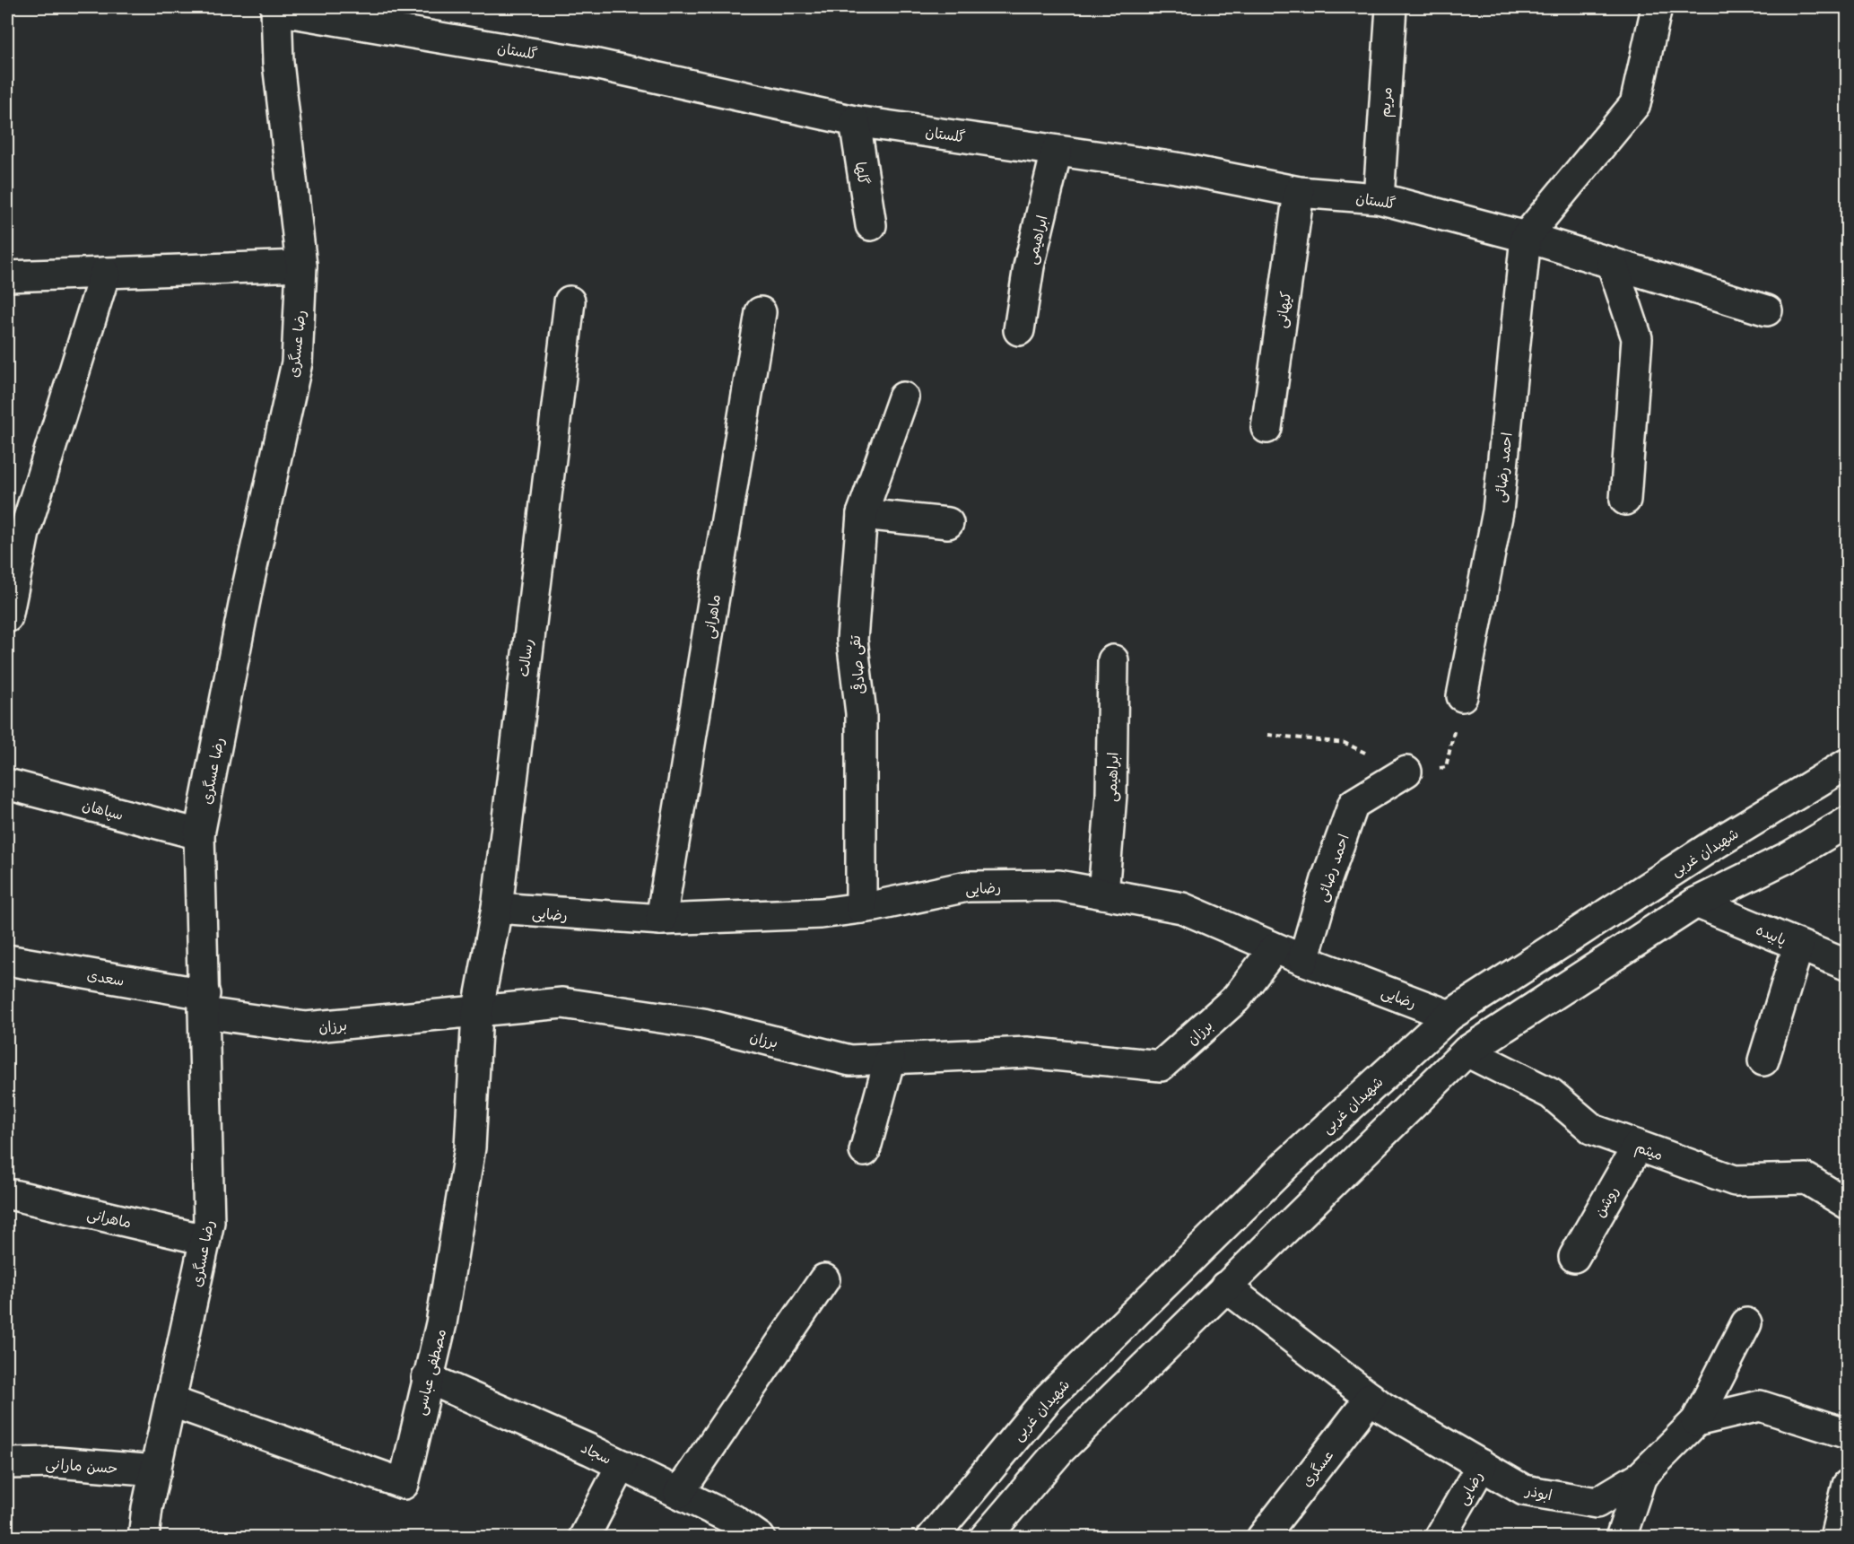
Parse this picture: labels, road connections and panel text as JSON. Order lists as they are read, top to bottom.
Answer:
{
  "streets": {
    "street": [
      "گلستان",
      "مریم",
      "گلها",
      "ابراهیمی",
      "کیهانی",
      "رضا عسگری",
      "احمد رضائی",
      "ماهرانی",
      "رسالت",
      "تقی صادقی",
      "سپاهان",
      "شهیدان غربی",
      "رضایی",
      "پابیده",
      "سعدی",
      "برزان",
      "میثم",
      "روشن",
      "مصطفی عباسی",
      "سجاد",
      "حسن مارانی",
      "عسگری",
      "ابوذر"
    ]
  },
  "crossings": [
    ["گلستان", "مریم"],
    ["گلستان", "گلها"],
    ["گلستان", "ابراهیمی"],
    ["گلستان", "کیهانی"],
    ["گلستان", "رضا عسگری"],
    ["گلستان", "احمد رضائی"],
    ["ابراهیمی", "رضایی"],
    ["رضا عسگری", "ماهرانی"],
    ["رضا عسگری", "سپاهان"],
    ["رضا عسگری", "سعدی"],
    ["رضا عسگری", "برزان"],
    ["رضا عسگری", "مصطفی عباسی"],
    ["رضا عسگری", "حسن مارانی"],
    ["احمد رضائی", "رضایی"],
    ["ماهرانی", "رضایی"],
    ["رسالت", "رضایی"],
    ["رسالت", "برزان"],
    ["رسالت", "مصطفی عباسی"],
    ["تقی صادقی", "رضایی"],
    ["شهیدان غربی", "رضایی"],
    ["رضایی", "برزان"],
    ["رضایی", "ابوذر"],
    ["سعدی", "برزان"],
    ["برزان", "مصطفی عباسی"],
    ["میثم", "روشن"],
    ["مصطفی عباسی", "سجاد"],
    ["عسگری", "ابوذر"]
  ]
}
